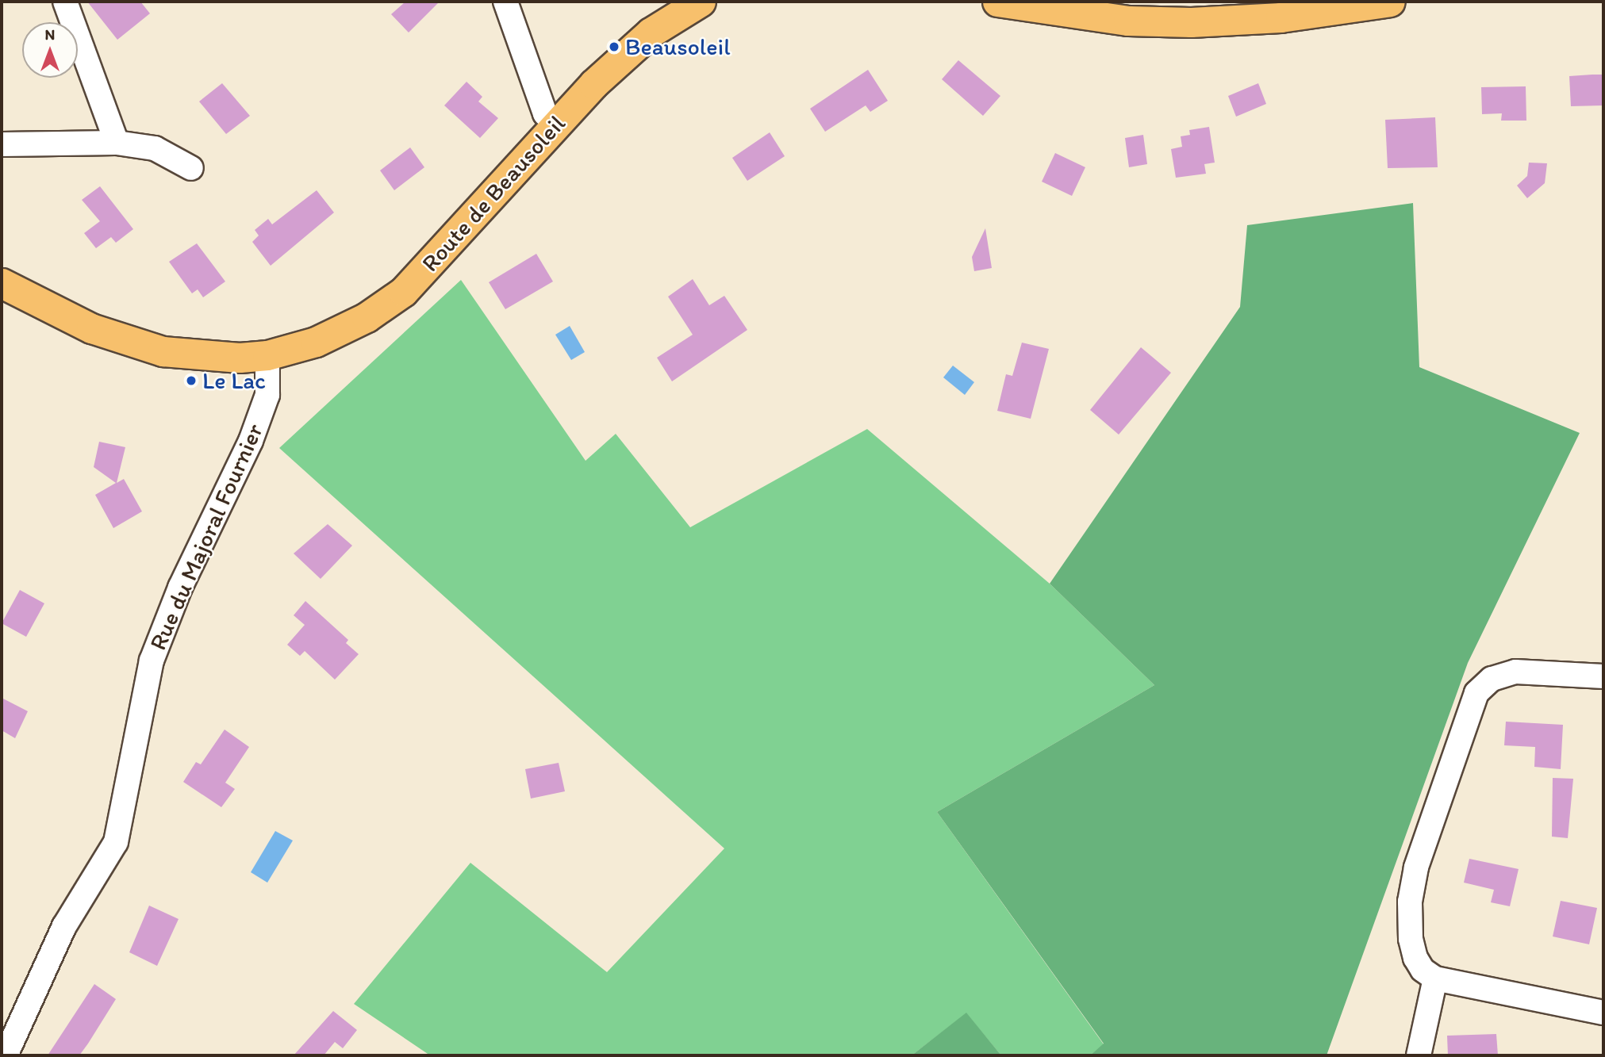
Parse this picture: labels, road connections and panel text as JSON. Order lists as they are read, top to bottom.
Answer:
{
  "streets": {
    "main road": ["Route de Beausoleil"],
    "street": ["Rue du Majoral Fournier"]
  },
  "crossings": [
    ["Route de Beausoleil", "Rue du Majoral Fournier"]
  ],
  "places": ["Beausoleil", "Le Lac"],
  "north": "top"
}
